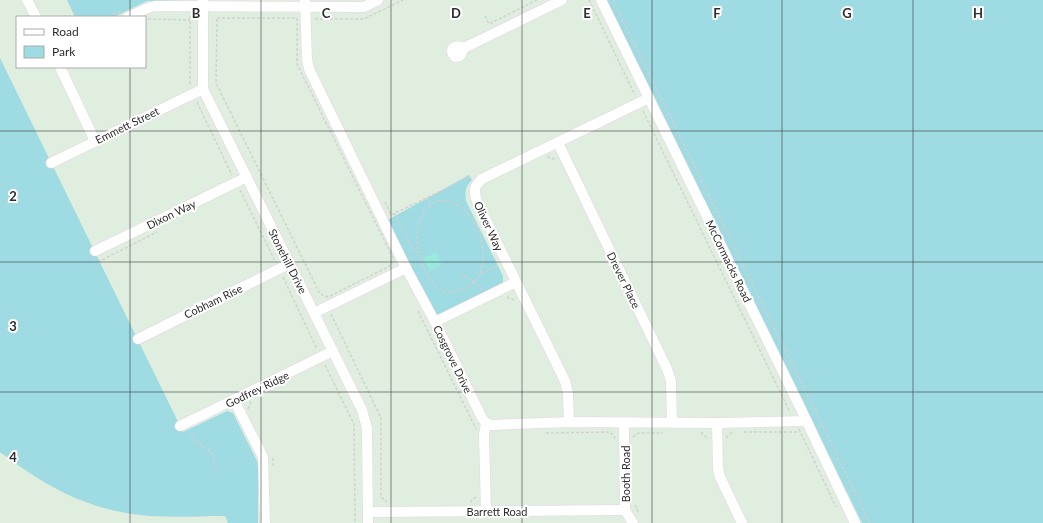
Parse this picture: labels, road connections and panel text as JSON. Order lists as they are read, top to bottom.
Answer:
{
  "streets": {
    "street": [
      "Emmett Street",
      "Dixon Way",
      "Oliver Way",
      "Stonehill Drive",
      "McCormacks Road",
      "Drever Place",
      "Cobham Rise",
      "Cosgrove Drive",
      "Godfrey Ridge",
      "Booth Road",
      "Barrett Road"
    ]
  },
  "crossings": [
    ["Emmett Street", "Stonehill Drive"],
    ["Dixon Way", "Stonehill Drive"],
    ["Oliver Way", "McCormacks Road"],
    ["Oliver Way", "Drever Place"],
    ["Stonehill Drive", "Cobham Rise"],
    ["Stonehill Drive", "Godfrey Ridge"],
    ["Stonehill Drive", "Barrett Road"],
    ["Booth Road", "Barrett Road"]
  ],
  "legend": ["Road", "Park"],
  "grid": {
    "columns": [
      "B",
      "C",
      "D",
      "E",
      "F",
      "G",
      "H"
    ],
    "rows": ["2", "3", "4"]
  }
}
